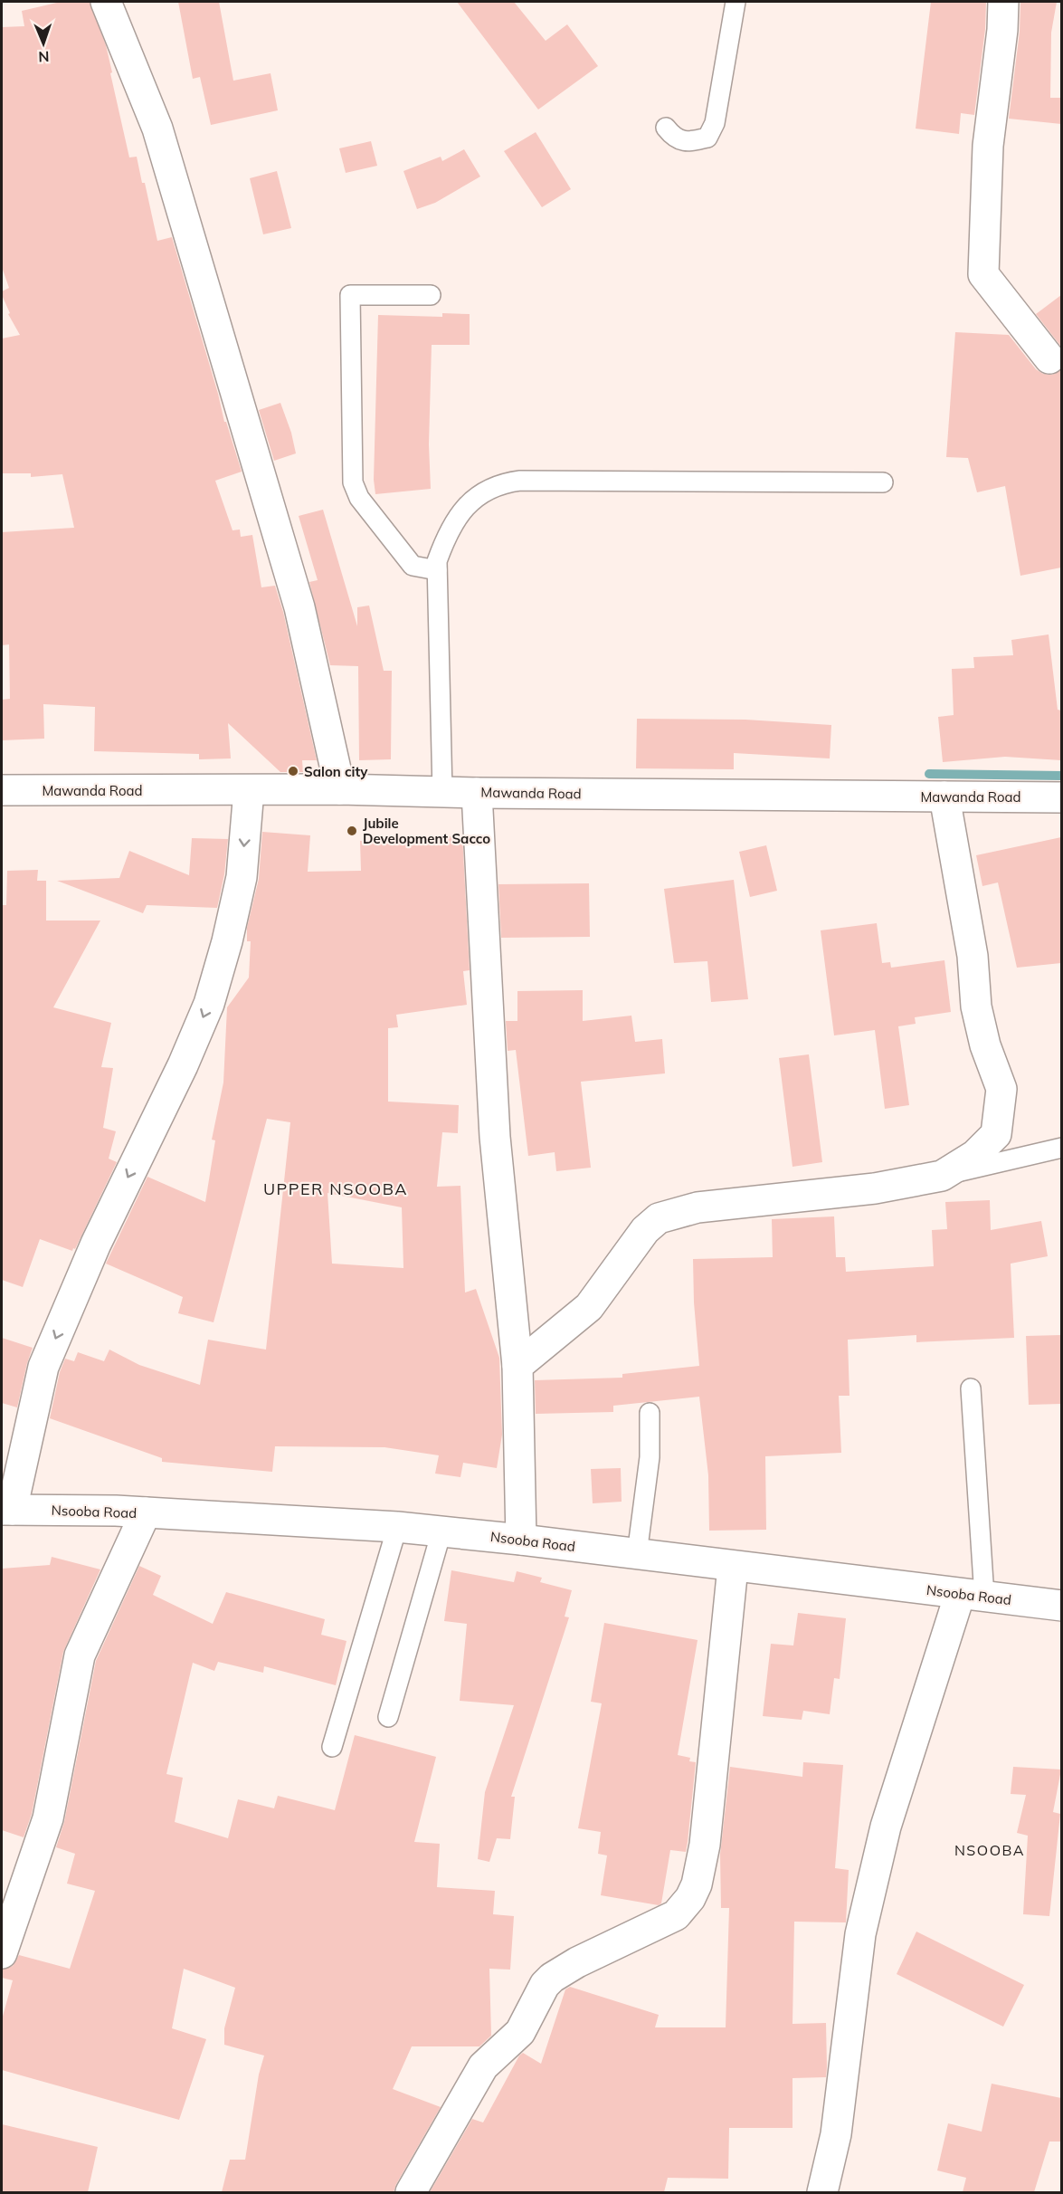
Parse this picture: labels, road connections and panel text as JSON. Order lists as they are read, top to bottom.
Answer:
{
  "streets": {
    "street": ["Mawanda Road", "Nsooba Road"]
  },
  "districts": ["UPPER NSOOBA", "NSOOBA"],
  "places": ["Salon city", "Jubile Development Sacco"],
  "north": "bottom"
}
